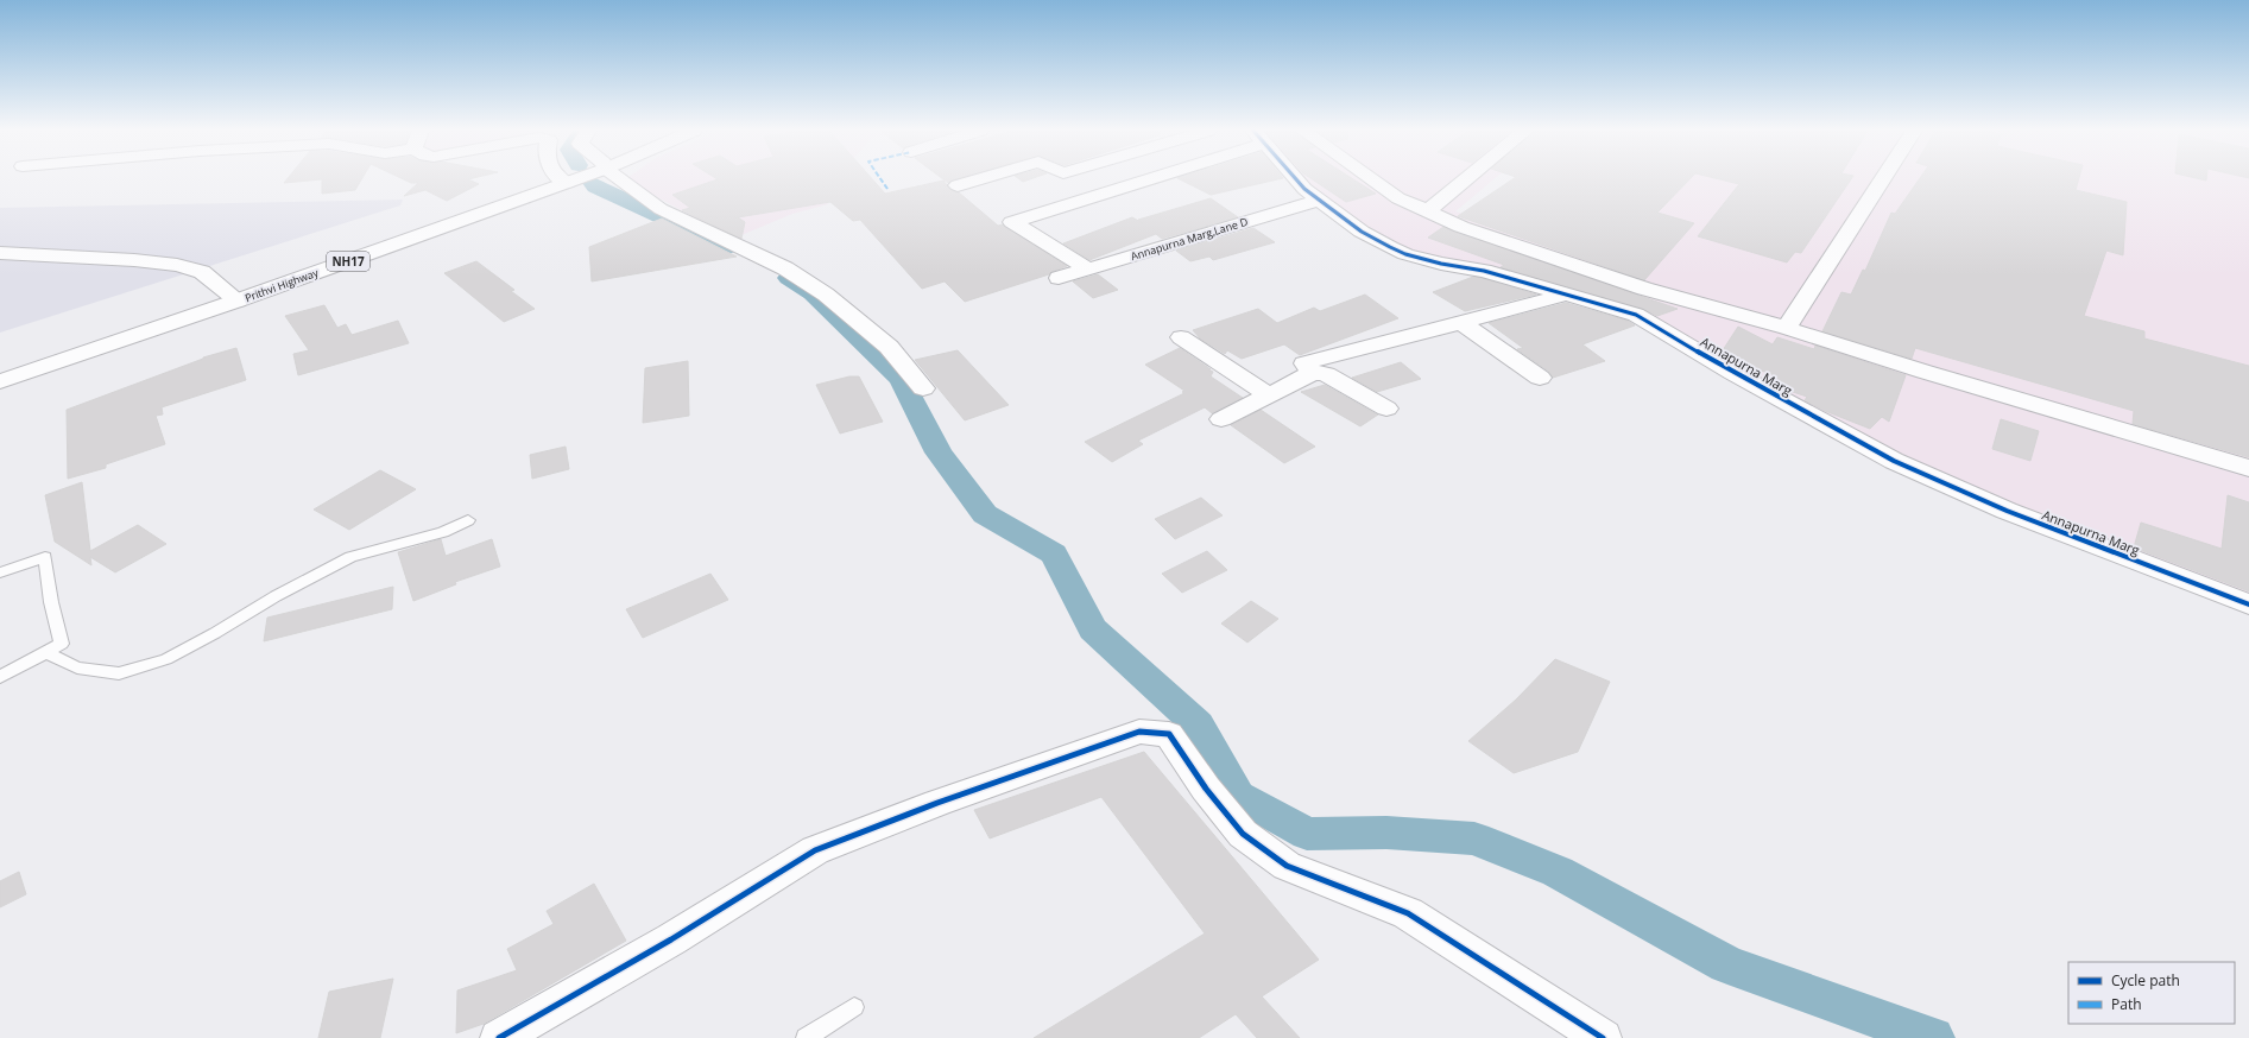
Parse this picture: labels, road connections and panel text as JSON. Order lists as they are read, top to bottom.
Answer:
{
  "streets": {
    "main road": [
      "Annapurna Marg,Lane D",
      "NH17",
      "Prithvi Highway",
      "Annapurna Marg"
    ]
  },
  "crossings": [
    ["Annapurna Marg,Lane D", "Annapurna Marg"]
  ],
  "legend": ["Cycle path", "Path"]
}
